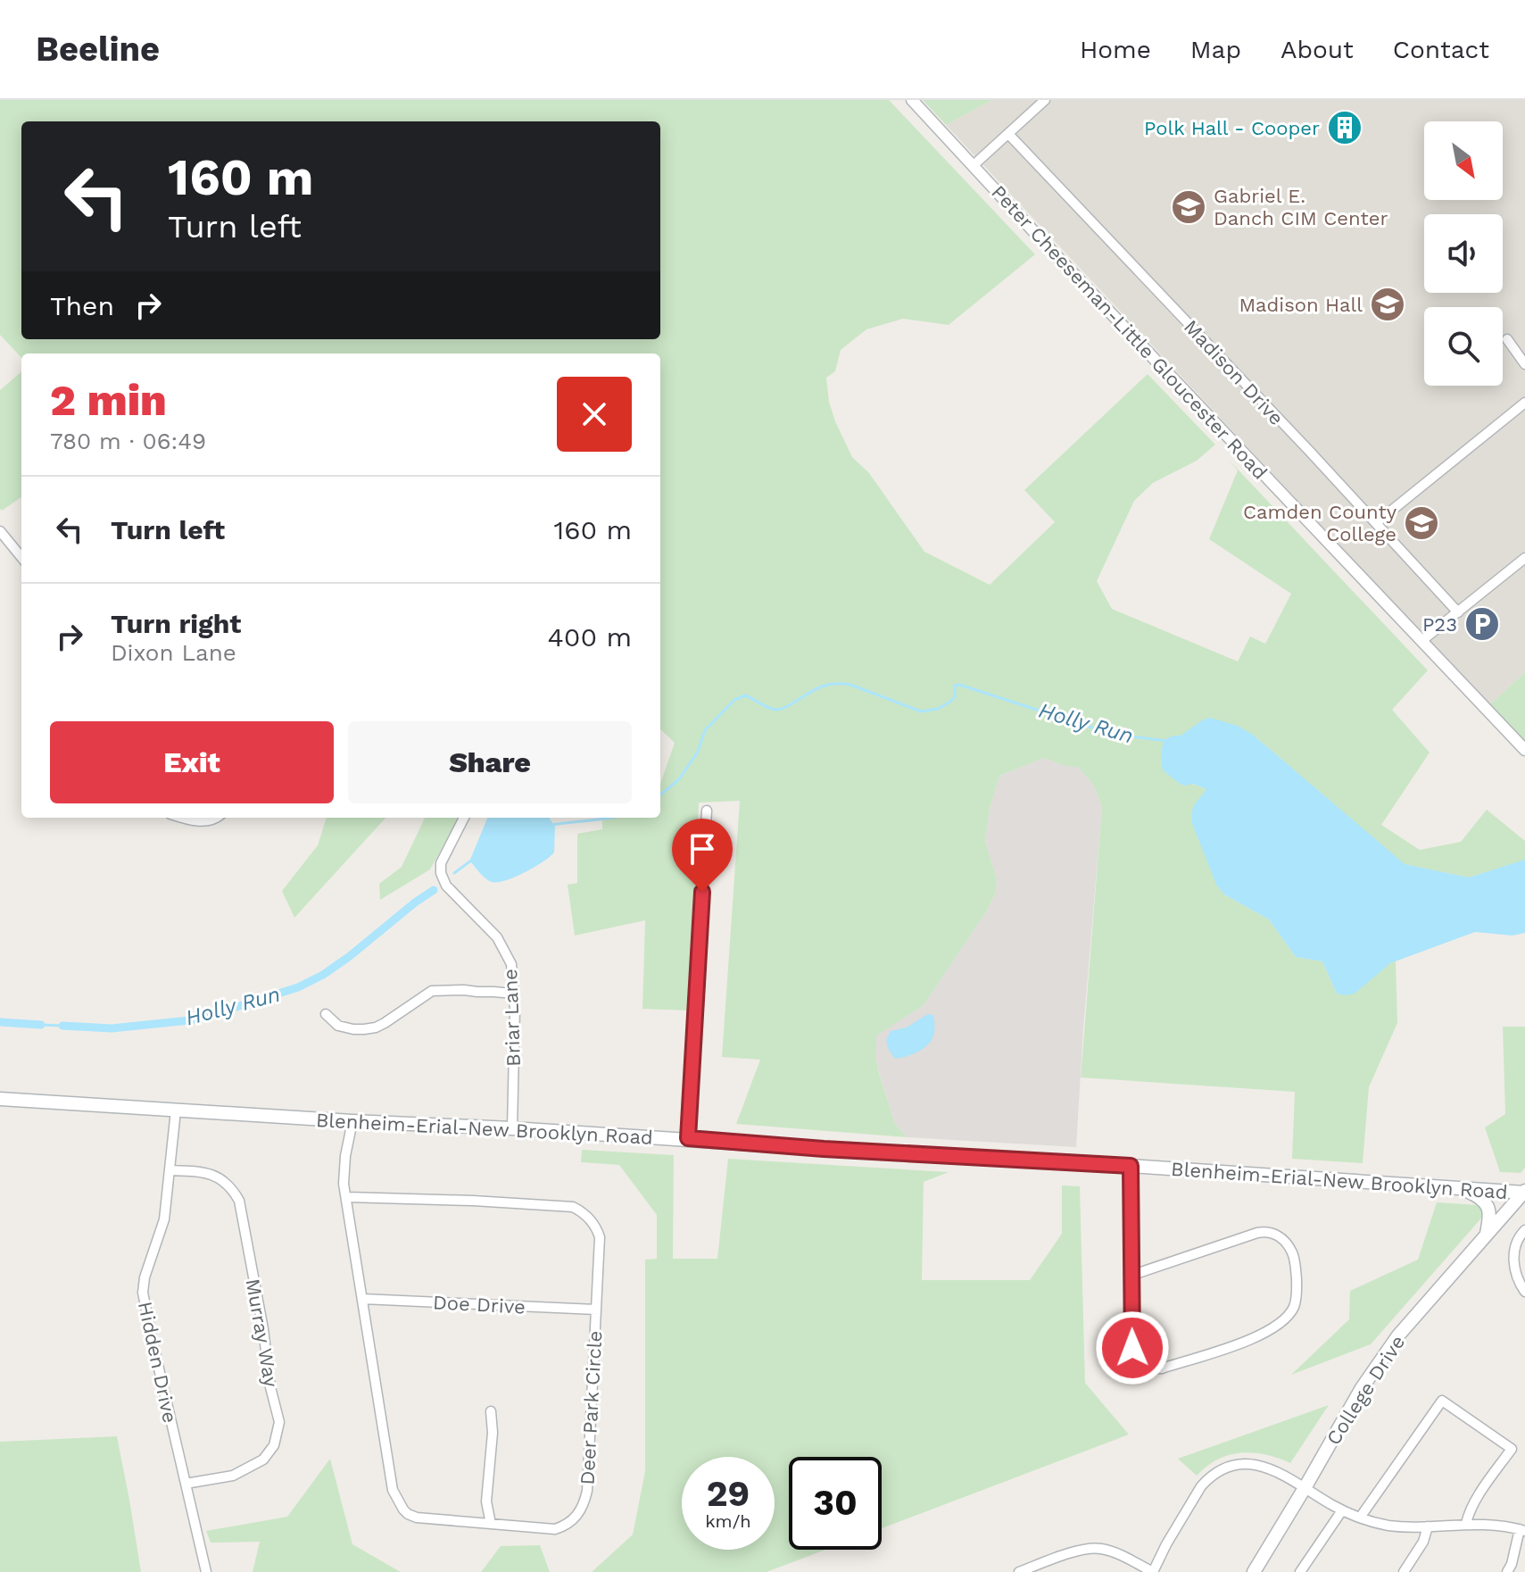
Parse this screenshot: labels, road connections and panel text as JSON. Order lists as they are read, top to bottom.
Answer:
{
  "streets": {
    "main road": ["Blenheim-Erial-New Brooklyn Road", "College Drive"],
    "street": [
      "Peter Cheeseman-Little Gloucester Road",
      "Madison Drive",
      "Briar Lane",
      "Doe Drive",
      "Murray Way",
      "Hidden Drive",
      "Deer Park Circle"
    ]
  },
  "crossings": [
    ["Briar Lane", "Blenheim-Erial-New Brooklyn Road"],
    ["Blenheim-Erial-New Brooklyn Road", "Hidden Drive"],
    ["Blenheim-Erial-New Brooklyn Road", "College Drive"],
    ["Blenheim-Erial-New Brooklyn Road", "Deer Park Circle"],
    ["Doe Drive", "Deer Park Circle"],
    ["Murray Way", "Hidden Drive"]
  ],
  "water": ["Holly Run"],
  "places": {
    "building": ["Polk Hall - Cooper"],
    "school or university": ["Gabriel E. Danch CIM Center", "Madison Hall", "Camden County College"],
    "parking": ["P23"]
  },
  "north": "bottom right",
  "page": {
    "header": "Beeline",
    "nav": [
      "Home",
      "Map",
      "About",
      "Contact"
    ],
    "turn": ["160 m", "Turn left"],
    "then": "Then",
    "heading": ["2 min", "780 m · 06:49"],
    "list": [
      {
        "name": "Turn left",
        "value": "160 m"
      },
      {
        "name": "Turn right",
        "note": "Dixon Lane",
        "value": "400 m"
      }
    ],
    "buttons": ["Exit", "Share"],
    "speed": "29 km/h",
    "limit": "30"
  }
}
